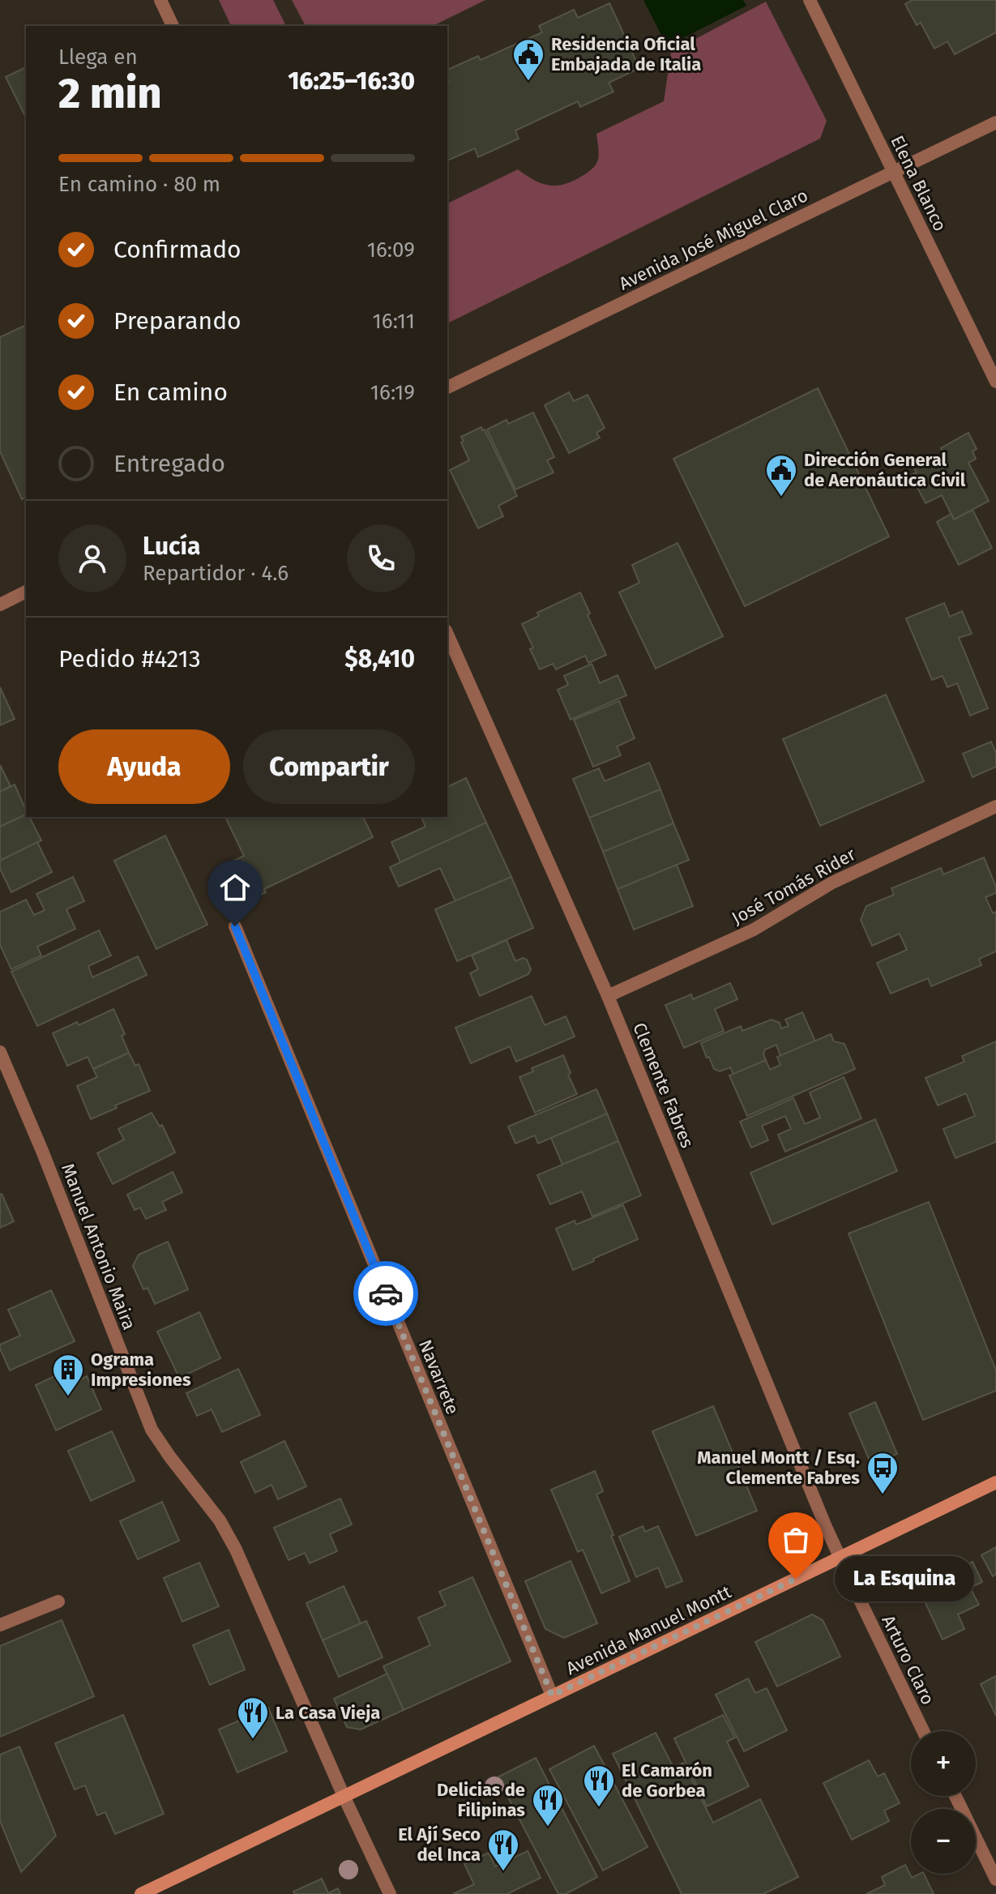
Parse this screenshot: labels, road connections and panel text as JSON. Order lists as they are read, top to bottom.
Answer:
{
  "streets": {
    "main road": ["Avenida Manuel Montt"],
    "street": [
      "Elena Blanco",
      "Avenida José Miguel Claro",
      "José Tomás Rider",
      "Clemente Fabres",
      "Manuel Antonio Maira",
      "Navarrete",
      "Arturo Claro"
    ]
  },
  "crossings": [
    ["Elena Blanco", "Avenida José Miguel Claro"],
    ["José Tomás Rider", "Clemente Fabres"],
    ["Clemente Fabres", "Avenida Manuel Montt"],
    ["Clemente Fabres", "Arturo Claro"],
    ["Manuel Antonio Maira", "Avenida Manuel Montt"],
    ["Navarrete", "Avenida Manuel Montt"],
    ["Avenida Manuel Montt", "Arturo Claro"]
  ],
  "places": {
    "public building": ["Residencia Oficial Embajada de Italia", "Dirección General de Aeronáutica Civil"],
    "building": ["Ograma Impresiones"],
    "bus stop": ["Manuel Montt / Esq. Clemente Fabres"],
    "other": ["La Esquina"],
    "restaurant": [
      "La Casa Vieja",
      "El Camarón de Gorbea",
      "Delicias de Filipinas",
      "El Ají Seco del Inca"
    ]
  },
  "page": {
    "heading": ["2 min", "Llega en", "16:25–16:30"],
    "panel": [
      "Lucía",
      "Repartidor · 4.6",
      "Pedido #4213",
      "$8,410"
    ],
    "bar": "En camino · 80 m",
    "list": [
      ["Confirmado", "16:09"],
      ["Preparando", "16:11"],
      ["En camino", "16:19"],
      "Entregado"
    ],
    "buttons": ["Ayuda", "Compartir"],
    "bubble": "La Esquina",
    "map_buttons": ["+", "−"]
  }
}
